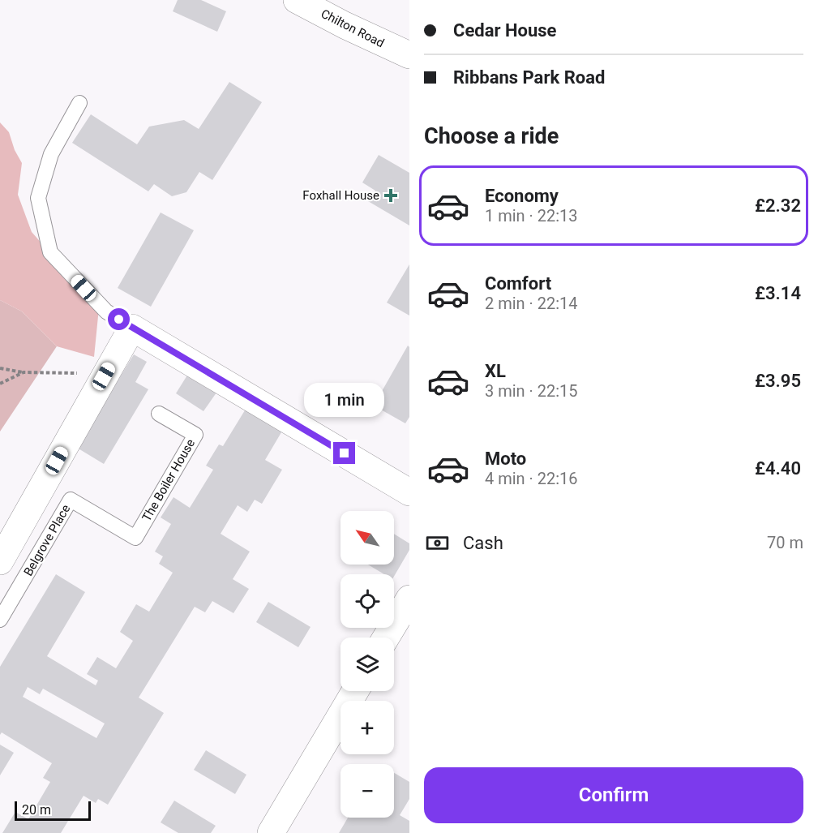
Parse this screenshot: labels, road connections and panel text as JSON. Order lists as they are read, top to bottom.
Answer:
{
  "streets": {
    "street": ["Chilton Road"],
    "lane": ["The Boiler House", "Belgrove Place"]
  },
  "crossings": [
    ["The Boiler House", "Belgrove Place"]
  ],
  "places": {
    "health": ["Foxhall House"]
  },
  "scale_bar": "20 m",
  "north": "top left",
  "page": {
    "banner": ["Cedar House", "Ribbans Park Road"],
    "heading": "Choose a ride",
    "list": [
      {
        "name": "Economy",
        "note": "1 min · 22:13",
        "value": "£2.32"
      },
      {
        "name": "Comfort",
        "note": "2 min · 22:14",
        "value": "£3.14"
      },
      {
        "name": "XL",
        "note": "3 min · 22:15",
        "value": "£3.95"
      },
      {
        "name": "Moto",
        "note": "4 min · 22:16",
        "value": "£4.40"
      }
    ],
    "bubble": "1 min",
    "map_buttons": ["+", "−"],
    "pay": ["Cash", "70 m"],
    "buttons": "Confirm",
    "scale": "20 m"
  }
}
